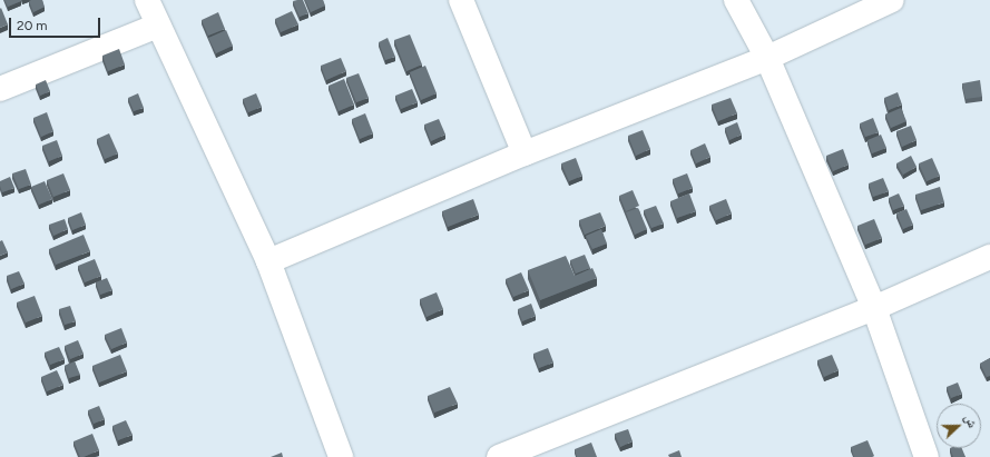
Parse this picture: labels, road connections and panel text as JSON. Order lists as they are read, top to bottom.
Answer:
{
  "scale_bar": "20 m",
  "north": "right"
}
